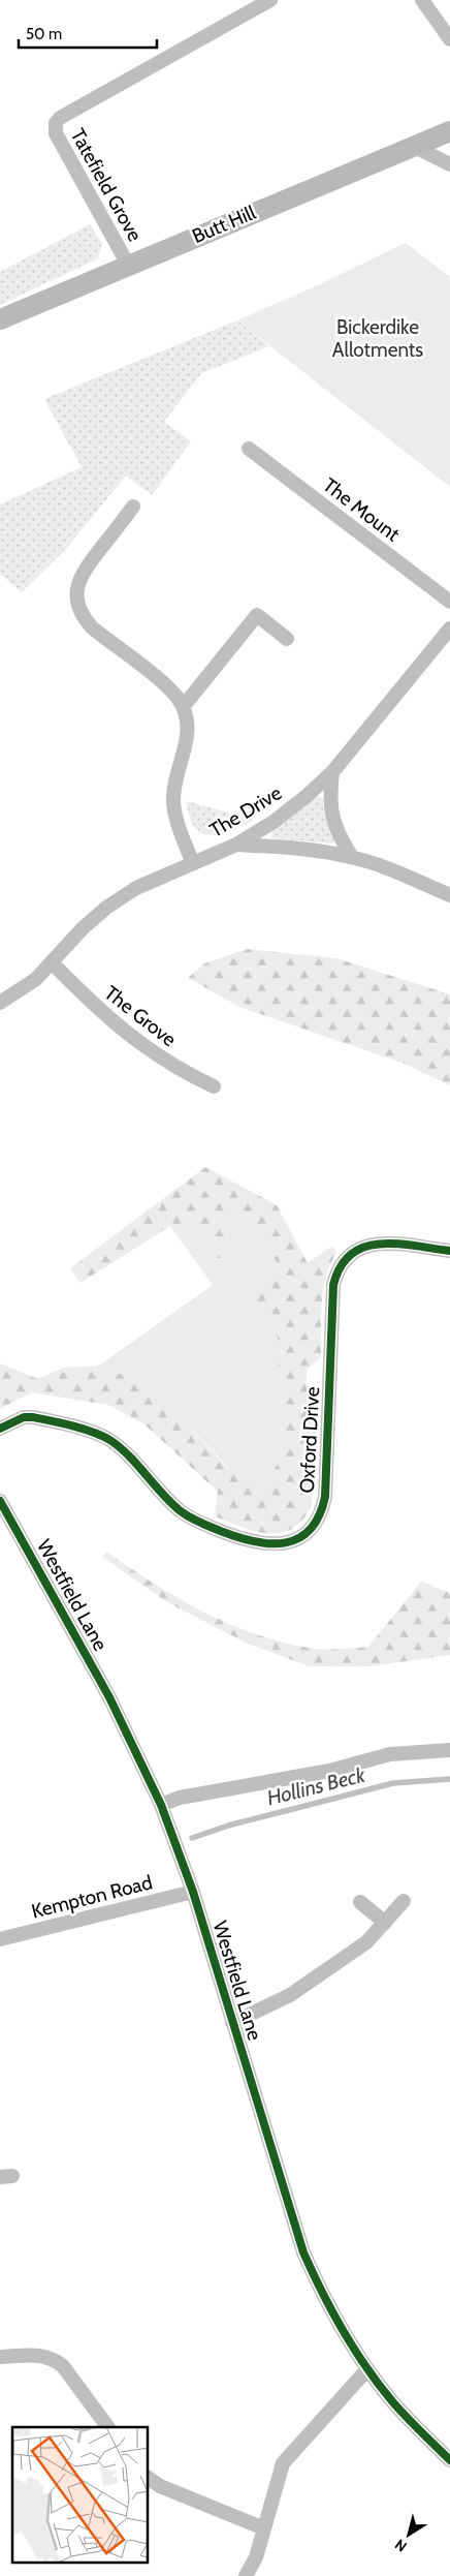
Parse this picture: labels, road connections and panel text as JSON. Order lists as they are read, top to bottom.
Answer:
{
  "streets": {
    "street": [
      "Tatefield Grove",
      "Butt Hill",
      "The Mount",
      "The Drive",
      "The Grove",
      "Oxford Drive",
      "Westfield Lane",
      "Kempton Road"
    ]
  },
  "crossings": [
    ["Tatefield Grove", "Butt Hill"],
    ["The Drive", "The Grove"],
    ["Westfield Lane", "Kempton Road"]
  ],
  "water": ["Hollins Beck"],
  "parks": ["Bickerdike Allotments"],
  "scale_bar": "50 m",
  "north": "bottom left"
}
